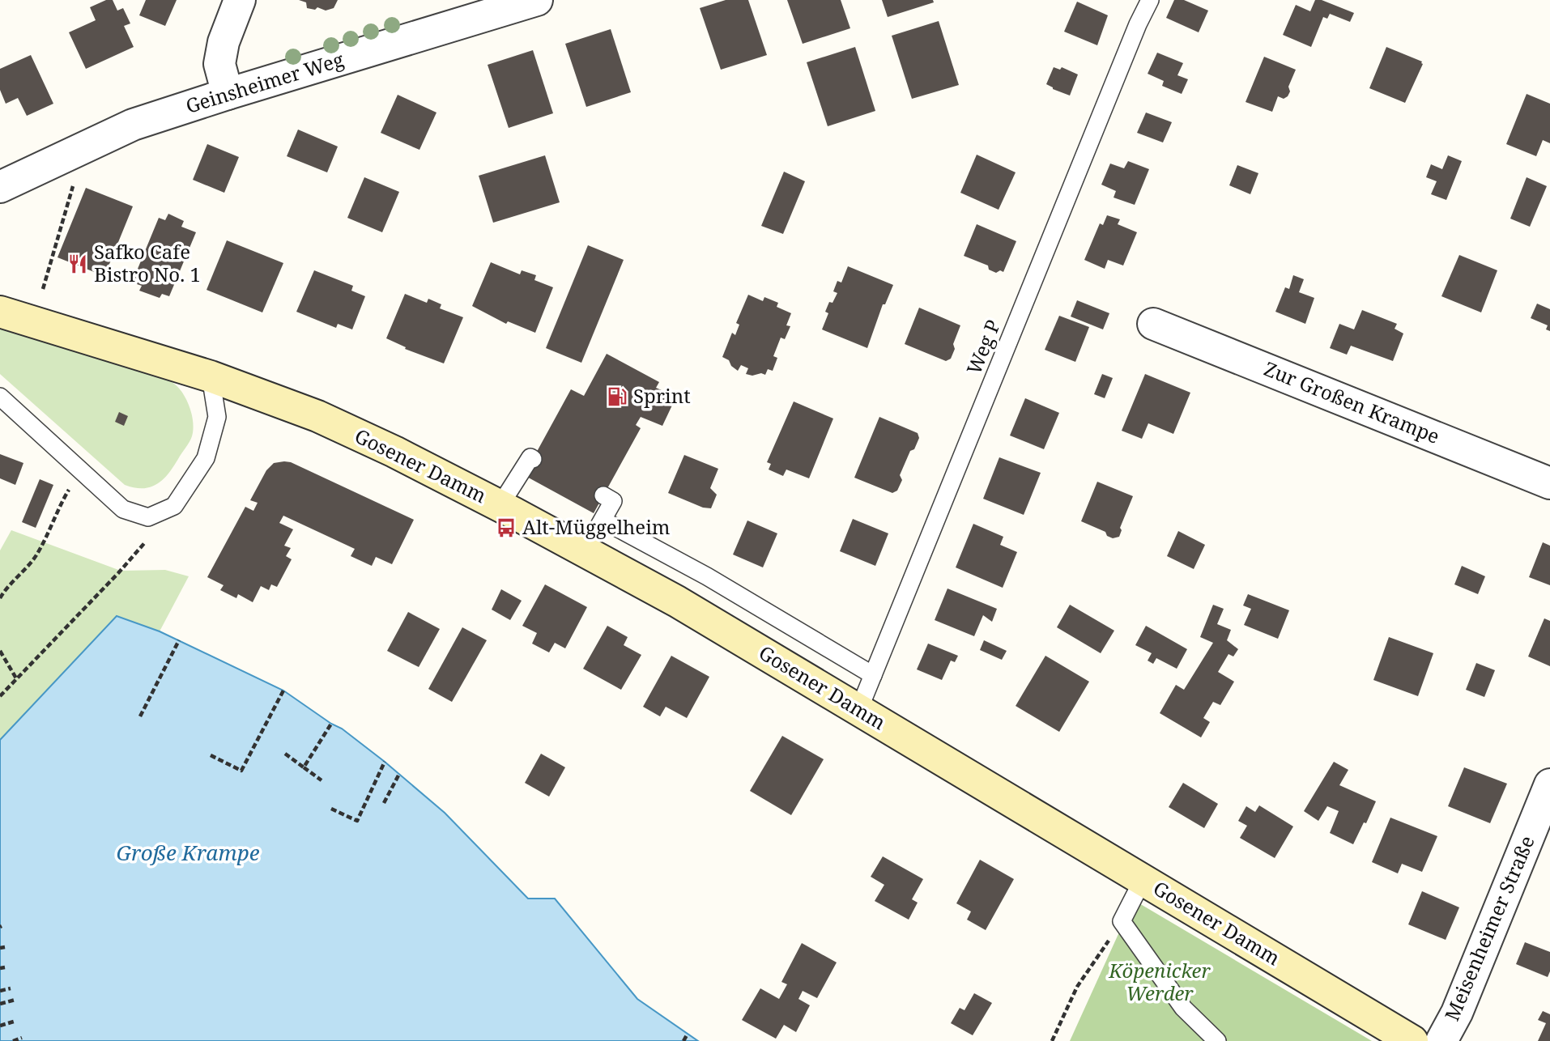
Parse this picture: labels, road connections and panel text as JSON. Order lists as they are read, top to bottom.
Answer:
{
  "streets": {
    "main road": ["Gosener Damm"],
    "street": ["Geinsheimer Weg", "Zur Großen Krampe", "Meisenheimer Straße"],
    "lane": ["Weg P"]
  },
  "crossings": [
    ["Weg P", "Gosener Damm"]
  ],
  "water": ["Große Krampe"],
  "parks": ["Köpenicker Werder"],
  "places": {
    "restaurant": ["Safko Cafe Bistro No. 1"],
    "fuel station": ["Sprint"],
    "bus stop": ["Alt-Müggelheim"]
  }
}
